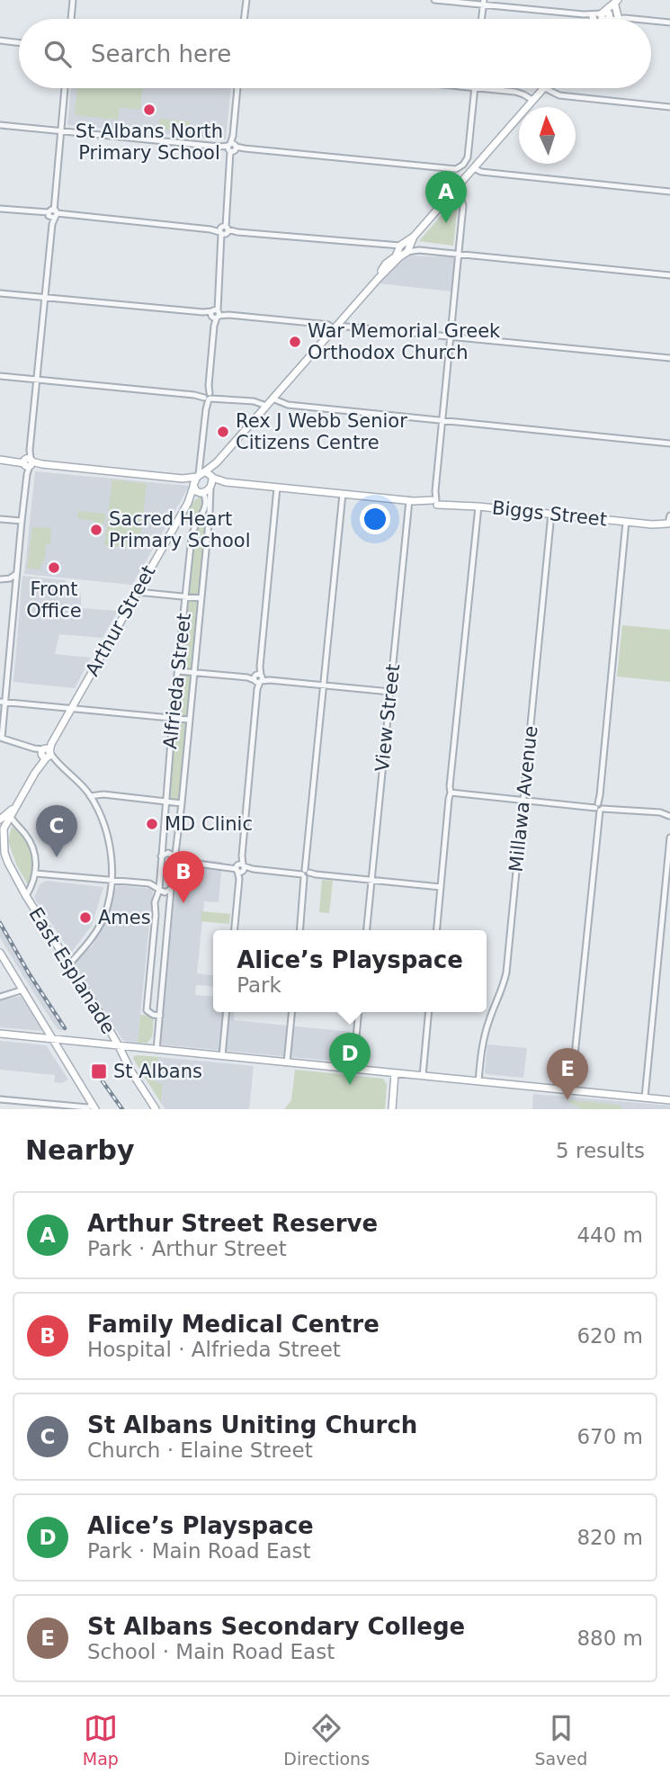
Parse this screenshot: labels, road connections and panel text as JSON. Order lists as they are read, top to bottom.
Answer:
{
  "streets": {
    "street": [
      "Biggs Street",
      "Arthur Street",
      "Alfrieda Street",
      "View Street",
      "Millawa Avenue",
      "East Esplanade"
    ]
  },
  "crossings": [
    ["Biggs Street", "Arthur Street"],
    ["Biggs Street", "Alfrieda Street"],
    ["Biggs Street", "View Street"],
    ["Biggs Street", "Millawa Avenue"],
    ["Arthur Street", "Alfrieda Street"]
  ],
  "places": {
    "other": [
      "St Albans North Primary School",
      "War Memorial Greek Orthodox Church",
      "Rex J Webb Senior Citizens Centre",
      "Sacred Heart Primary School",
      "Front Office",
      "MD Clinic",
      "Ames"
    ],
    "transit": ["St Albans"]
  },
  "north": "top",
  "page": {
    "search": "Search here",
    "pins": [
      "A",
      "C",
      "B",
      "D",
      "E"
    ],
    "popup": ["Alice’s Playspace", "Park"],
    "heading": ["Nearby", "5 results"],
    "list": [
      {
        "mark": "A",
        "name": "Arthur Street Reserve",
        "note": "Park · Arthur Street",
        "value": "440 m"
      },
      {
        "mark": "B",
        "name": "Family Medical Centre",
        "note": "Hospital · Alfrieda Street",
        "value": "620 m"
      },
      {
        "mark": "C",
        "name": "St Albans Uniting Church",
        "note": "Church · Elaine Street",
        "value": "670 m"
      },
      {
        "mark": "D",
        "name": "Alice’s Playspace",
        "note": "Park · Main Road East",
        "value": "820 m"
      },
      {
        "mark": "E",
        "name": "St Albans Secondary College",
        "note": "School · Main Road East",
        "value": "880 m"
      }
    ],
    "nav": ["Map", "Directions", "Saved"]
  }
}
